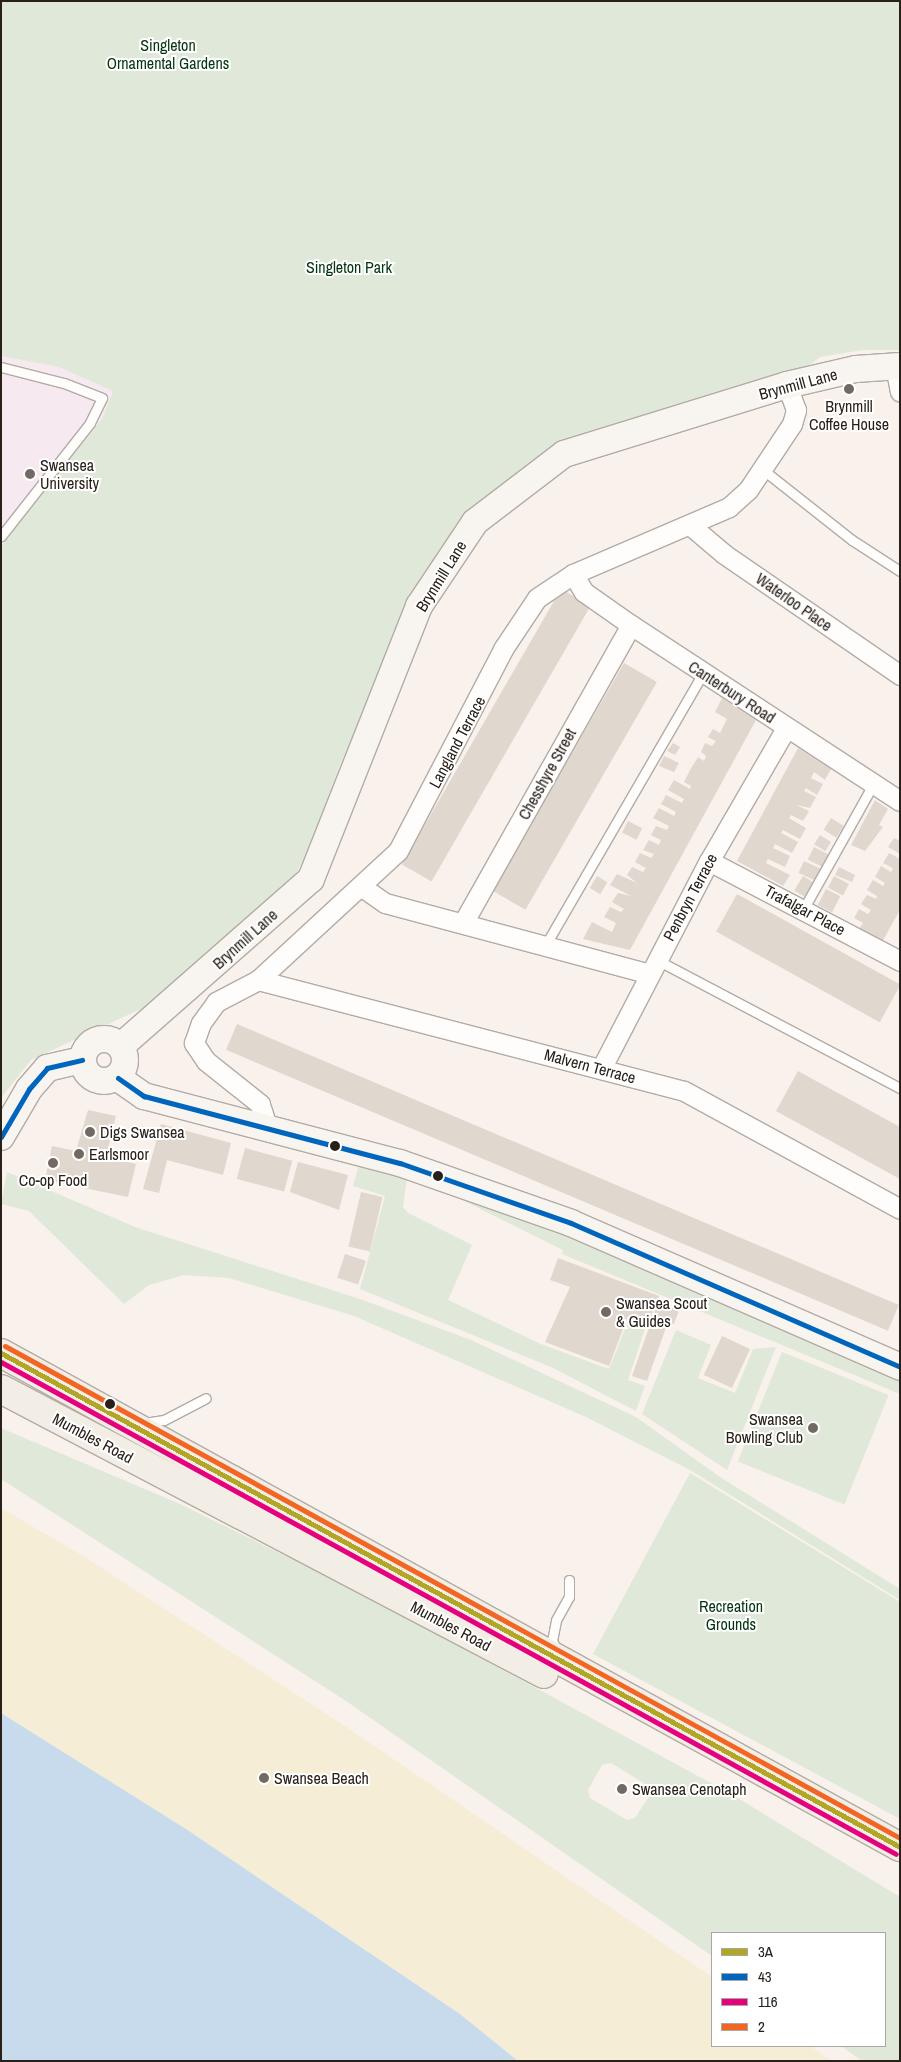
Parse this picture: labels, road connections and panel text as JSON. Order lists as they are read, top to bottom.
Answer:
{
  "streets": {
    "main road": ["Mumbles Road"],
    "street": [
      "Brynmill Lane",
      "Waterloo Place",
      "Canterbury Road",
      "Langland Terrace",
      "Chesshyre Street",
      "Penbryn Terrace",
      "Trafalgar Place",
      "Malvern Terrace"
    ]
  },
  "crossings": [
    ["Brynmill Lane", "Langland Terrace"],
    ["Waterloo Place", "Langland Terrace"],
    ["Canterbury Road", "Langland Terrace"],
    ["Canterbury Road", "Chesshyre Street"],
    ["Canterbury Road", "Penbryn Terrace"],
    ["Langland Terrace", "Malvern Terrace"],
    ["Penbryn Terrace", "Trafalgar Place"],
    ["Penbryn Terrace", "Malvern Terrace"]
  ],
  "parks": ["Singleton Ornamental Gardens", "Singleton Park", "Recreation Grounds"],
  "places": [
    "Brynmill Coffee House",
    "Swansea University",
    "Digs Swansea",
    "Earlsmoor",
    "Co-op Food",
    "Swansea Scout & Guides",
    "Swansea Bowling Club",
    "Swansea Beach",
    "Swansea Cenotaph"
  ],
  "lines": [
    "transit line 43",
    "transit line 2",
    "transit line 3A",
    "transit line 116"
  ],
  "legend": [
    "3A",
    "43",
    "116",
    "2"
  ]
}
